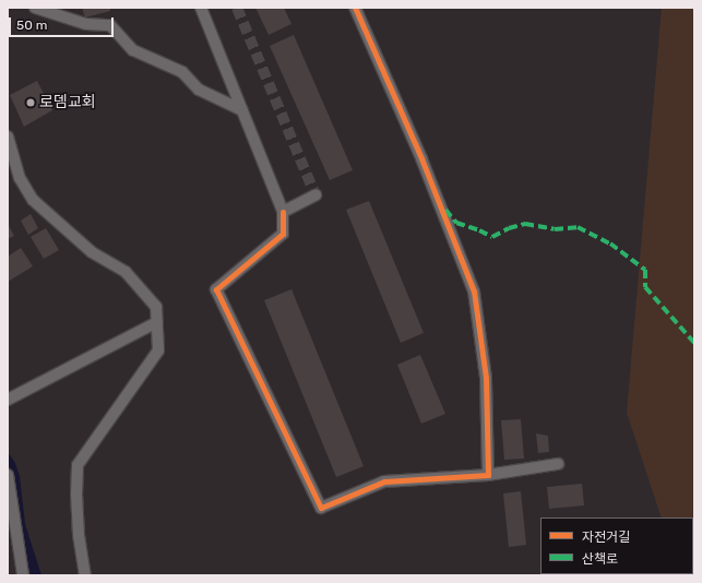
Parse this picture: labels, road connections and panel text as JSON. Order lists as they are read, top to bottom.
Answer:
{
  "places": ["로뎀교회"],
  "legend": ["자전거길", "산책로"],
  "scale_bar": "50 m"
}
